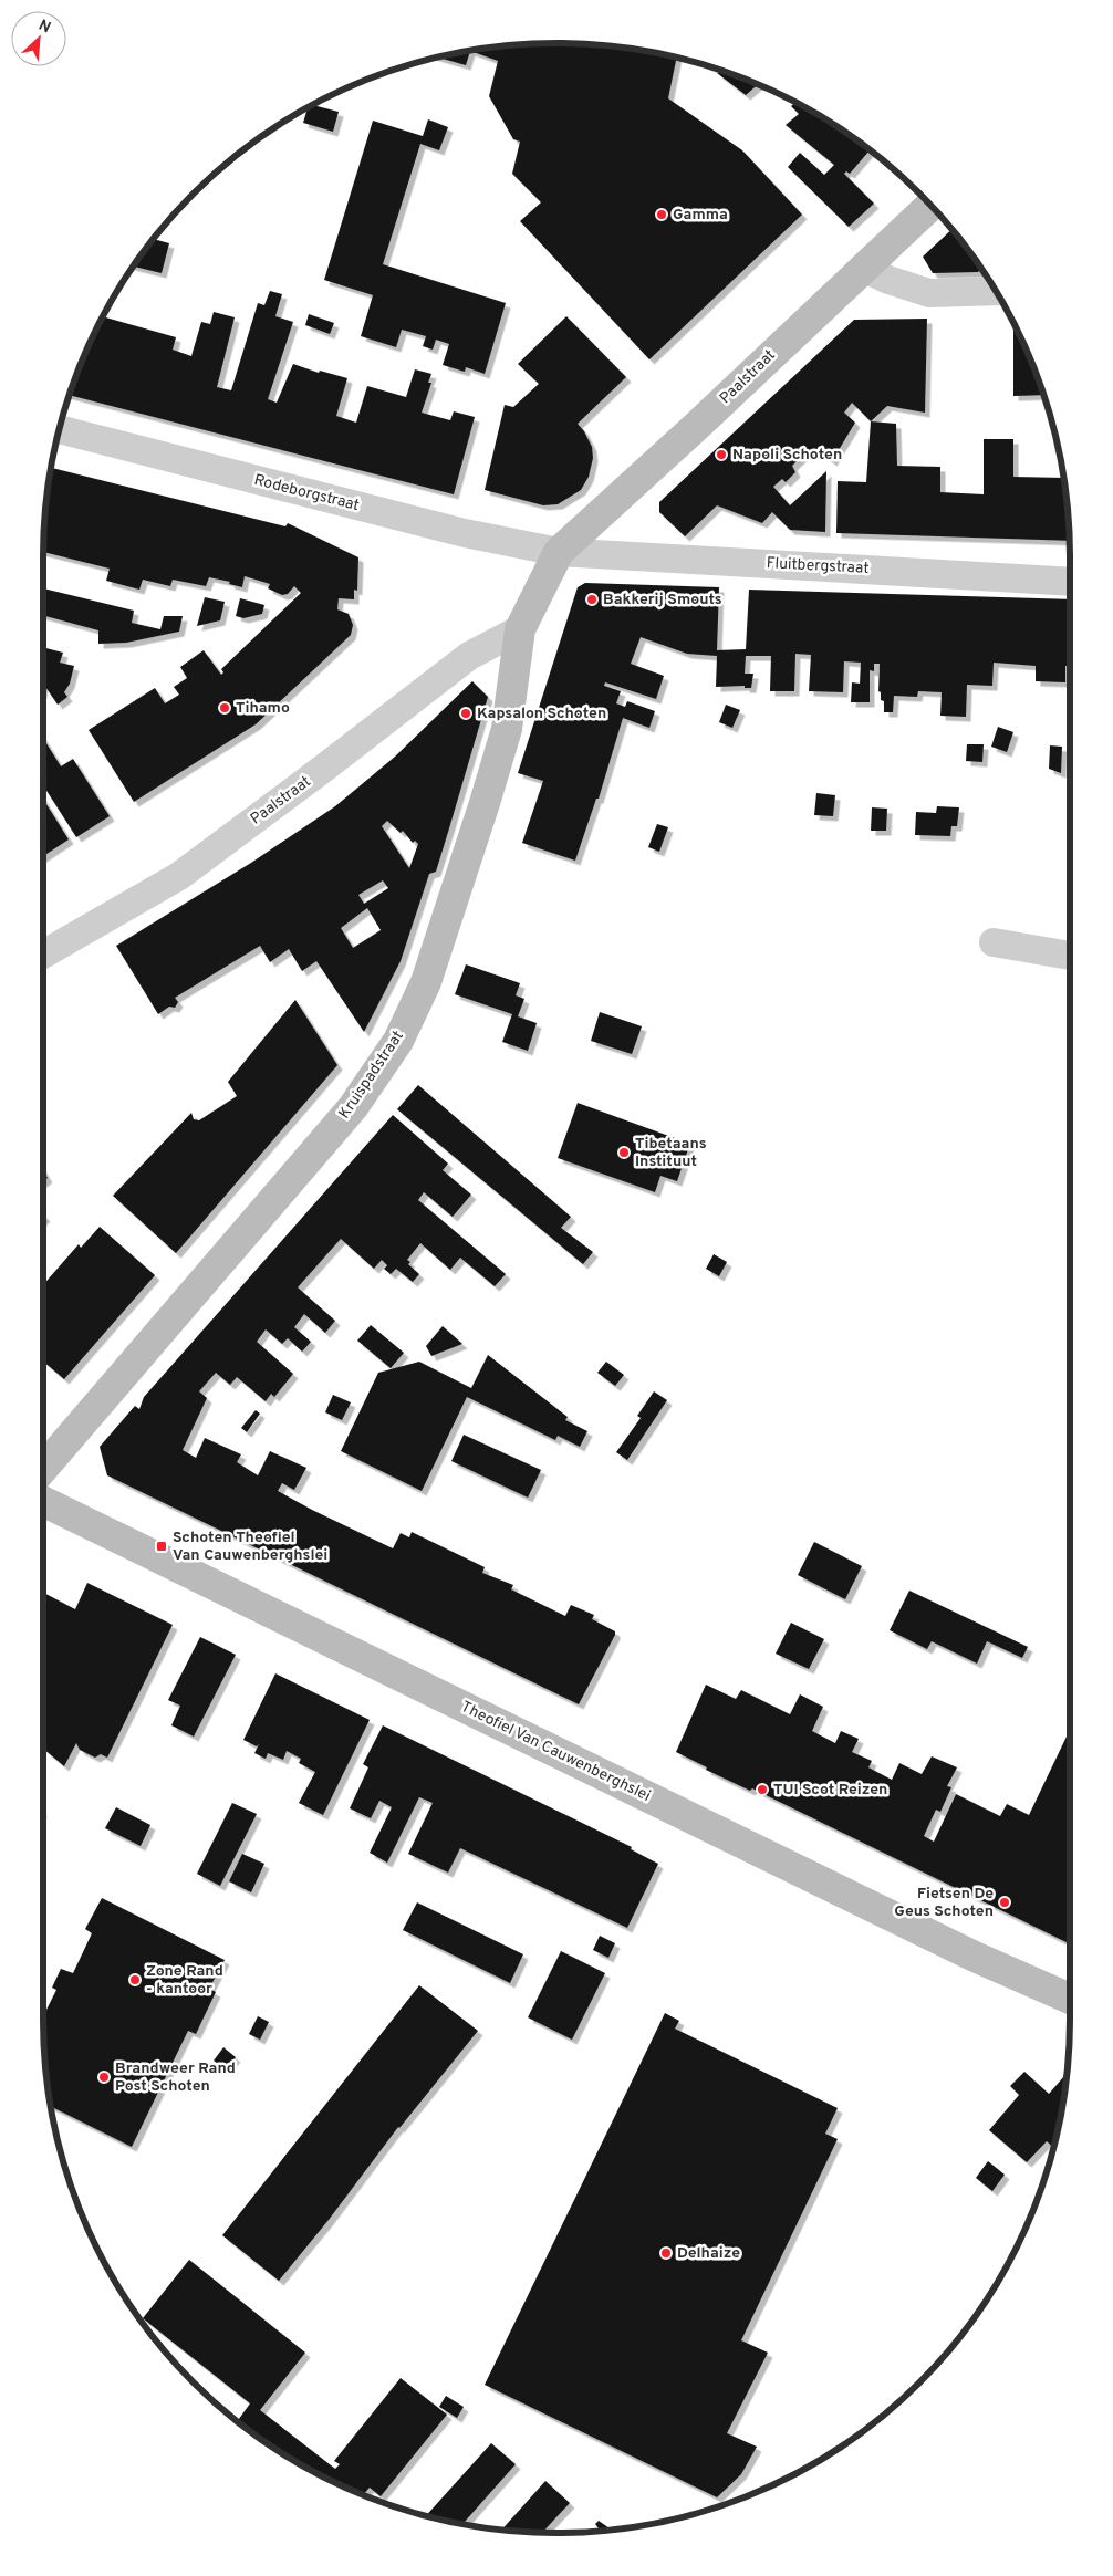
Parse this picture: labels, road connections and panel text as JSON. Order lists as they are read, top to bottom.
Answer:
{
  "streets": {
    "street": [
      "Paalstraat",
      "Rodeborgstraat",
      "Fluitbergstraat",
      "Kruispadstraat",
      "Theofiel Van Cauwenberghslei"
    ]
  },
  "crossings": [
    ["Paalstraat", "Rodeborgstraat"],
    ["Paalstraat", "Fluitbergstraat"],
    ["Paalstraat", "Kruispadstraat"],
    ["Rodeborgstraat", "Fluitbergstraat"],
    ["Rodeborgstraat", "Kruispadstraat"],
    ["Fluitbergstraat", "Kruispadstraat"]
  ],
  "places": {
    "other": [
      "Gamma",
      "Napoli Schoten",
      "Bakkerij Smouts",
      "Tihamo",
      "Kapsalon Schoten",
      "Tibetaans Instituut",
      "TUI Scot Reizen",
      "Fietsen De Geus Schoten",
      "Zone Rand - kantoor",
      "Brandweer Rand Post Schoten",
      "Delhaize"
    ],
    "transit": ["Schoten Theofiel Van Cauwenberghslei"]
  },
  "north": "top right"
}
